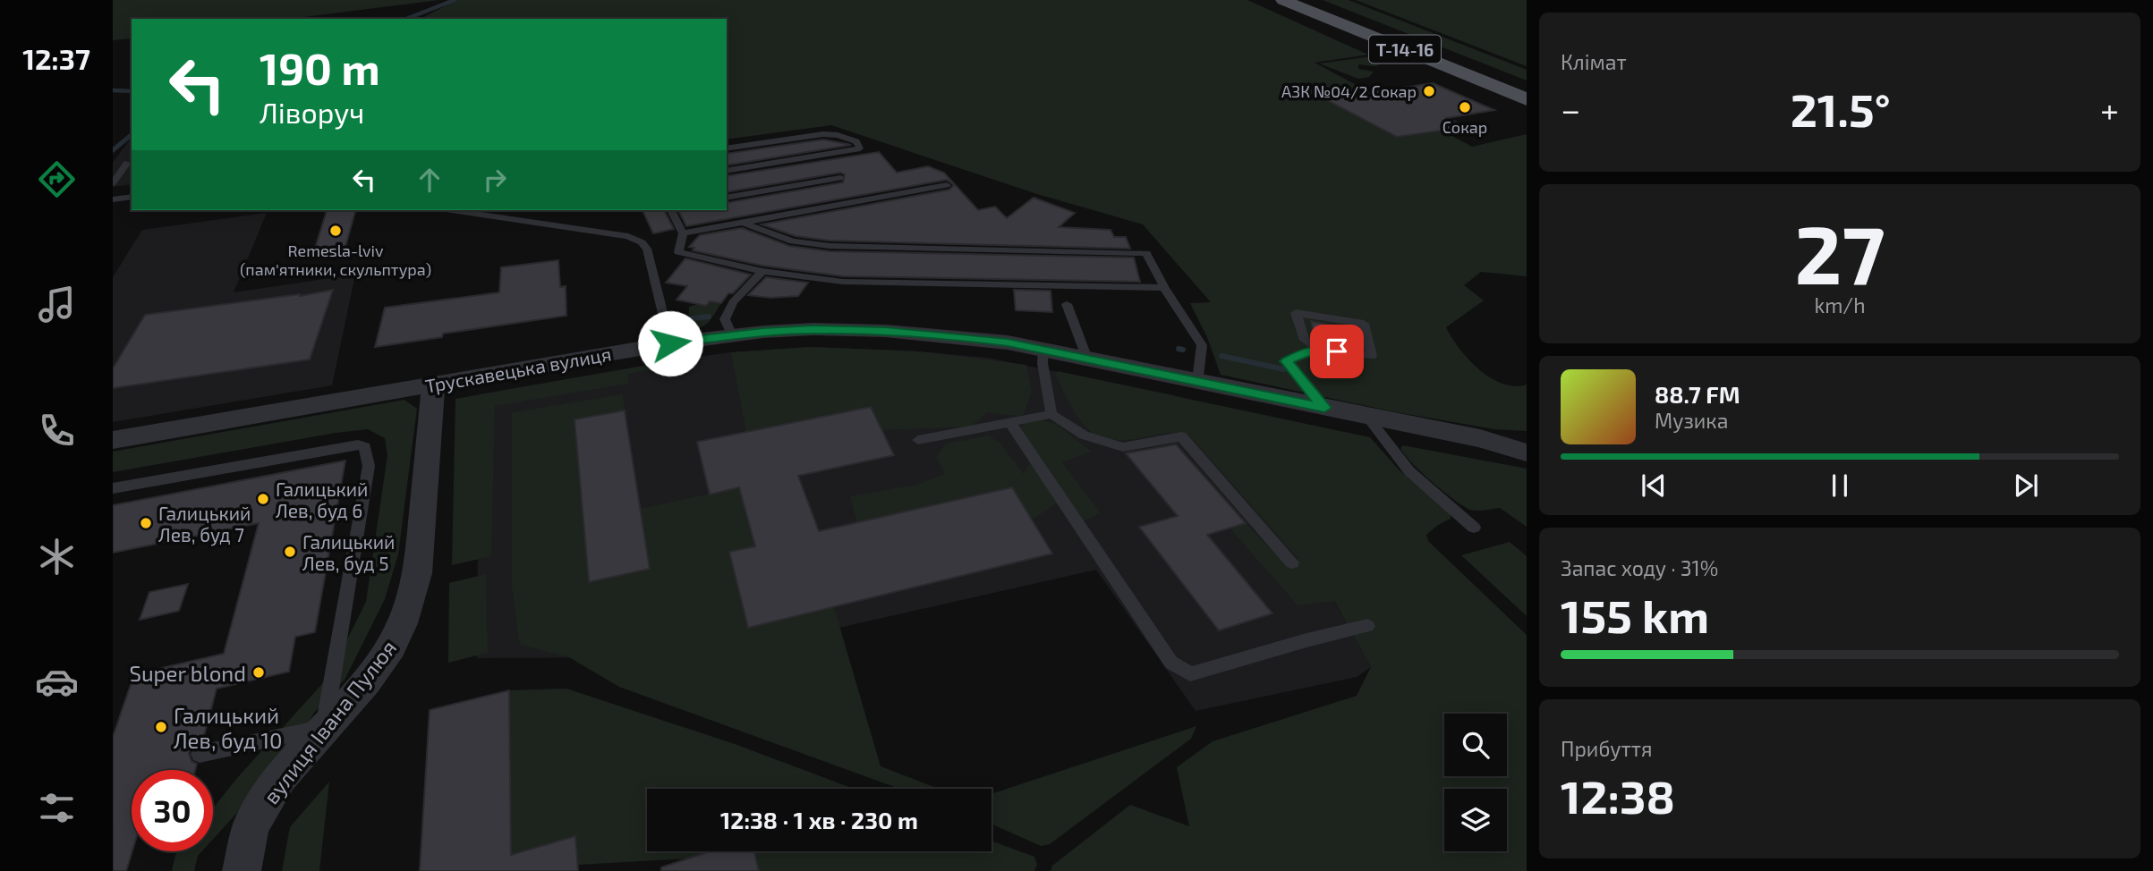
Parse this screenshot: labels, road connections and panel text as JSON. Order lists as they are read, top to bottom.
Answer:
{
  "streets": {
    "main road": ["Т-14-16"],
    "street": ["Трускавецька вулиця", "вулиця Івана Пулюя"]
  },
  "crossings": [
    ["Трускавецька вулиця", "вулиця Івана Пулюя"]
  ],
  "places": [
    "АЗК №04/2 Сокар",
    "Сокар",
    "Remesla-lviv (пам'ятники, скульптура)",
    "Галицький Лев, буд 6",
    "Галицький Лев, буд 7",
    "Галицький Лев, буд 5",
    "Super blond",
    "Галицький Лев, буд 10"
  ],
  "page": {
    "tabs": "12:37",
    "tile": [
      "Клімат",
      ["27", "km/h"],
      ["Запас ходу · 31%", "155 km"],
      ["Прибуття", "12:38"]
    ],
    "turn": ["190 m", "Ліворуч"],
    "heat": ["−", "21.5°", "+"],
    "song": ["88.7 FM", "Музика"],
    "limit": "30",
    "trip": "12:38 · 1 хв · 230 m"
  }
}
